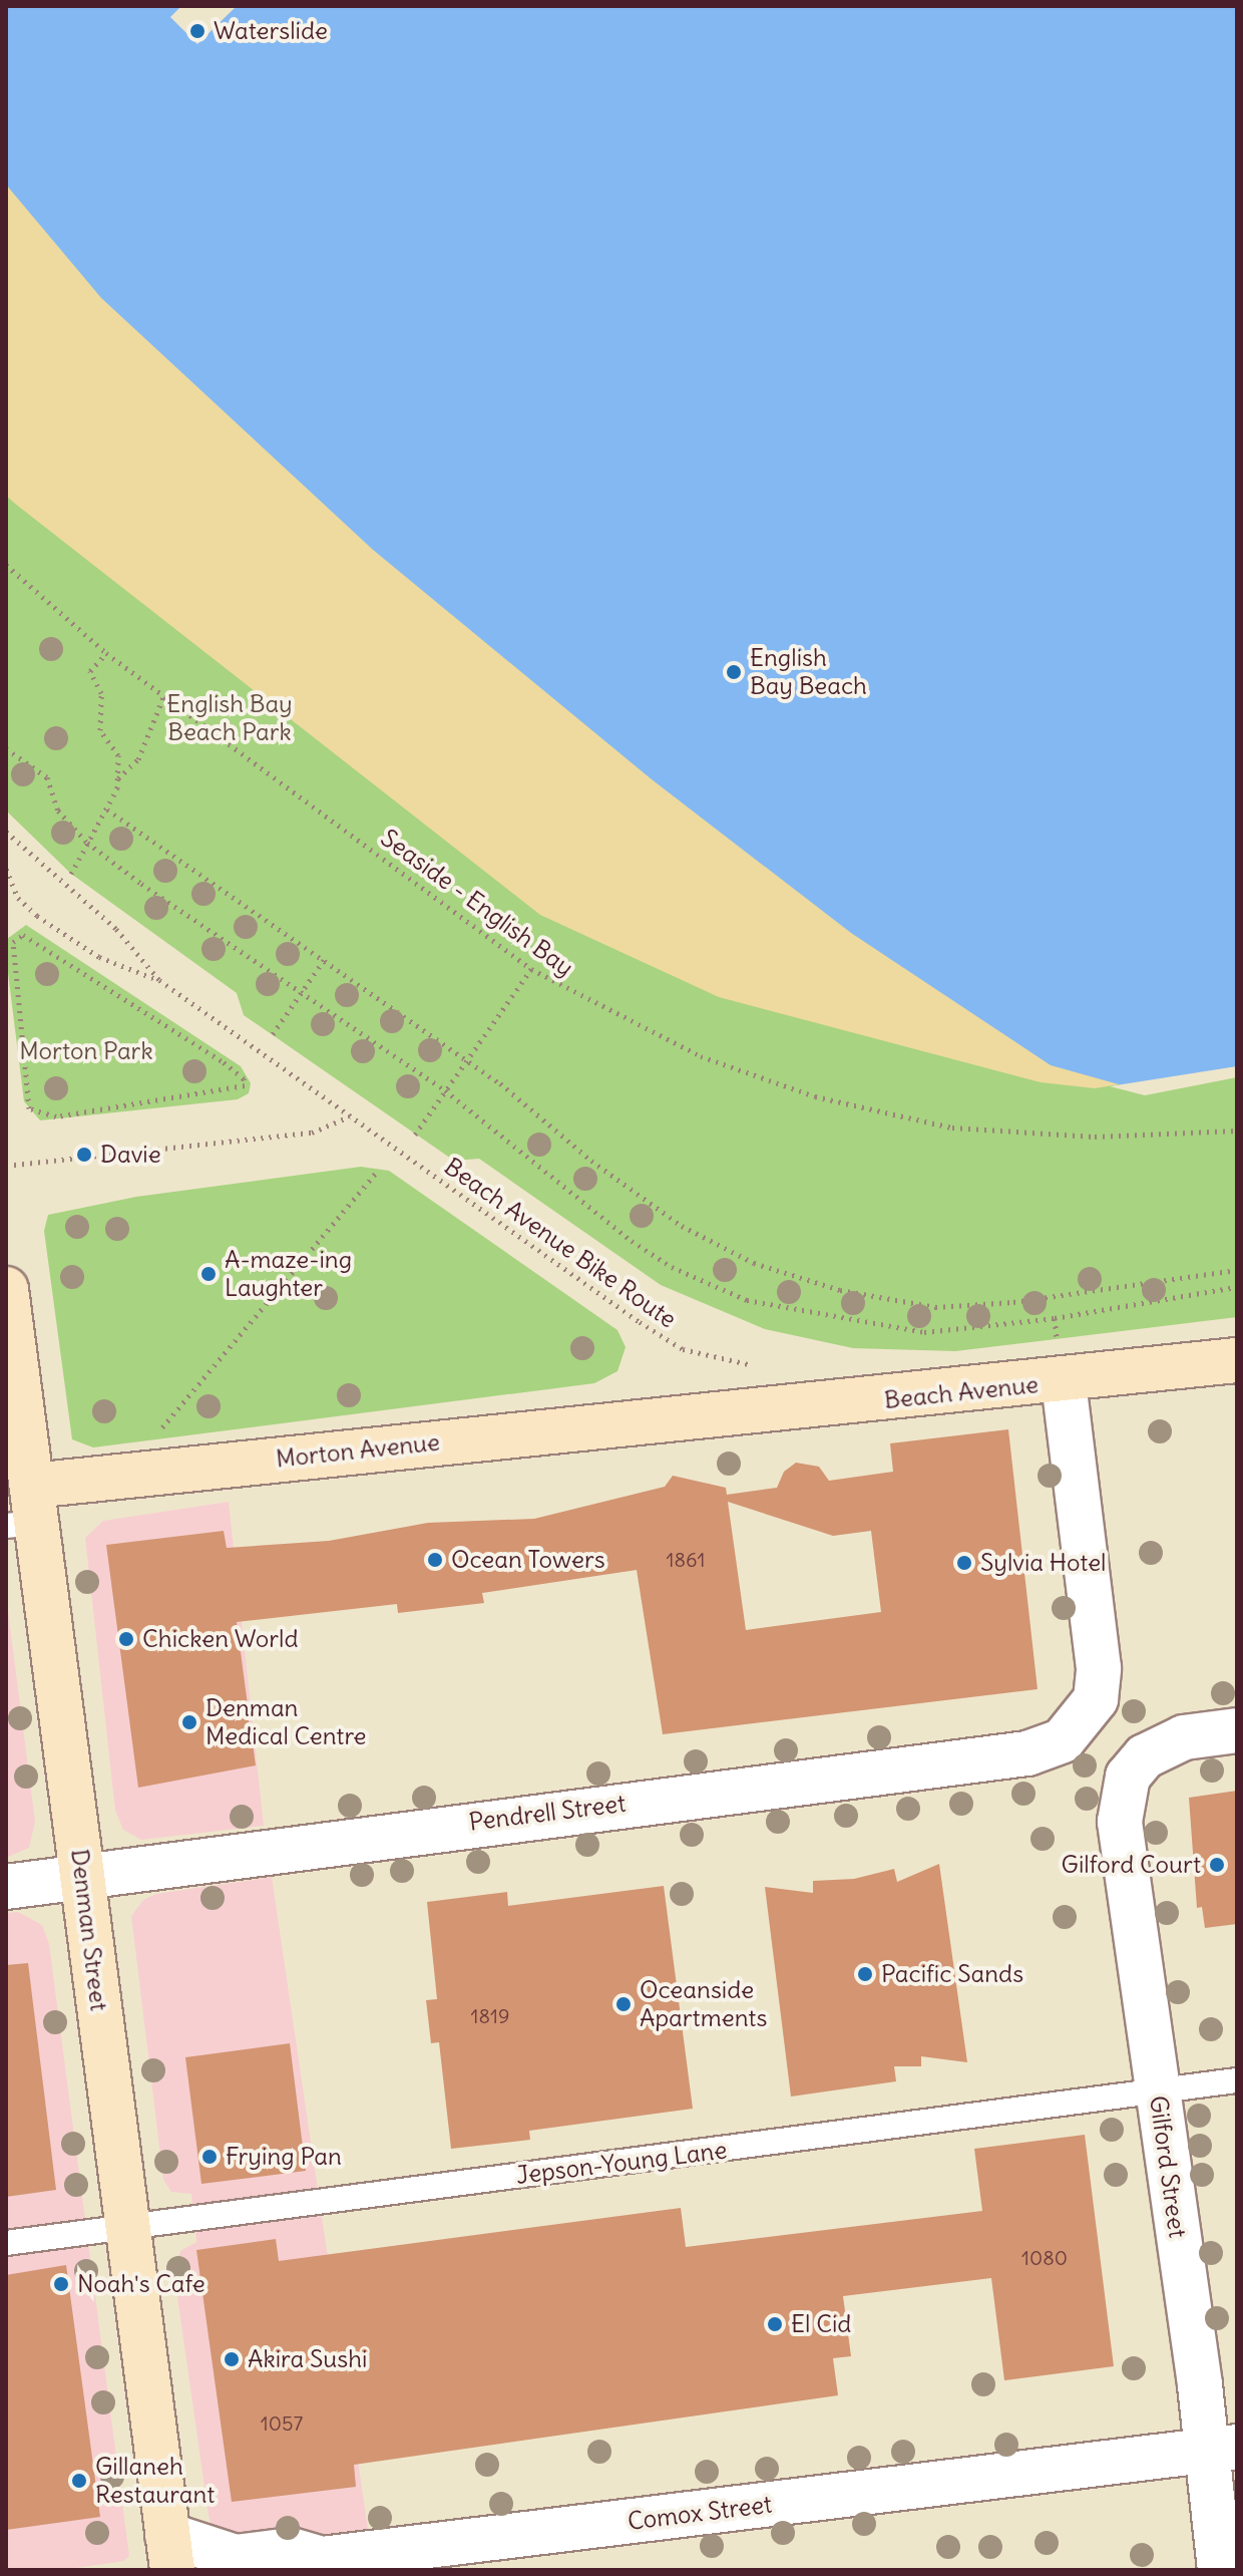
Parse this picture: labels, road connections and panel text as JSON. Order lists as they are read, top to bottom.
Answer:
{
  "streets": {
    "main road": ["Beach Avenue", "Morton Avenue", "Denman Street"],
    "street": ["Pendrell Street", "Gilford Street", "Comox Street"],
    "lane": ["Jepson-Young Lane"],
    "path": ["Seaside - English Bay", "Beach Avenue Bike Route"]
  },
  "crossings": [
    ["Beach Avenue", "Morton Avenue"],
    ["Beach Avenue", "Pendrell Street"],
    ["Morton Avenue", "Denman Street"],
    ["Pendrell Street", "Denman Street"],
    ["Denman Street", "Jepson-Young Lane"],
    ["Denman Street", "Comox Street"],
    ["Jepson-Young Lane", "Gilford Street"],
    ["Gilford Street", "Comox Street"]
  ],
  "parks": ["English Bay Beach Park", "Morton Park"],
  "places": [
    "Waterslide",
    "English Bay Beach",
    "Davie",
    "A-maze-ing Laughter",
    "Ocean Towers",
    "Sylvia Hotel",
    "Chicken World",
    "Denman Medical Centre",
    "Gilford Court",
    "Pacific Sands",
    "Oceanside Apartments",
    "Frying Pan",
    "Noah's Cafe",
    "El Cid",
    "Akira Sushi",
    "Gillaneh Restaurant"
  ],
  "house_numbers": [
    "1861",
    "1819",
    "1080",
    "1057"
  ]
}
